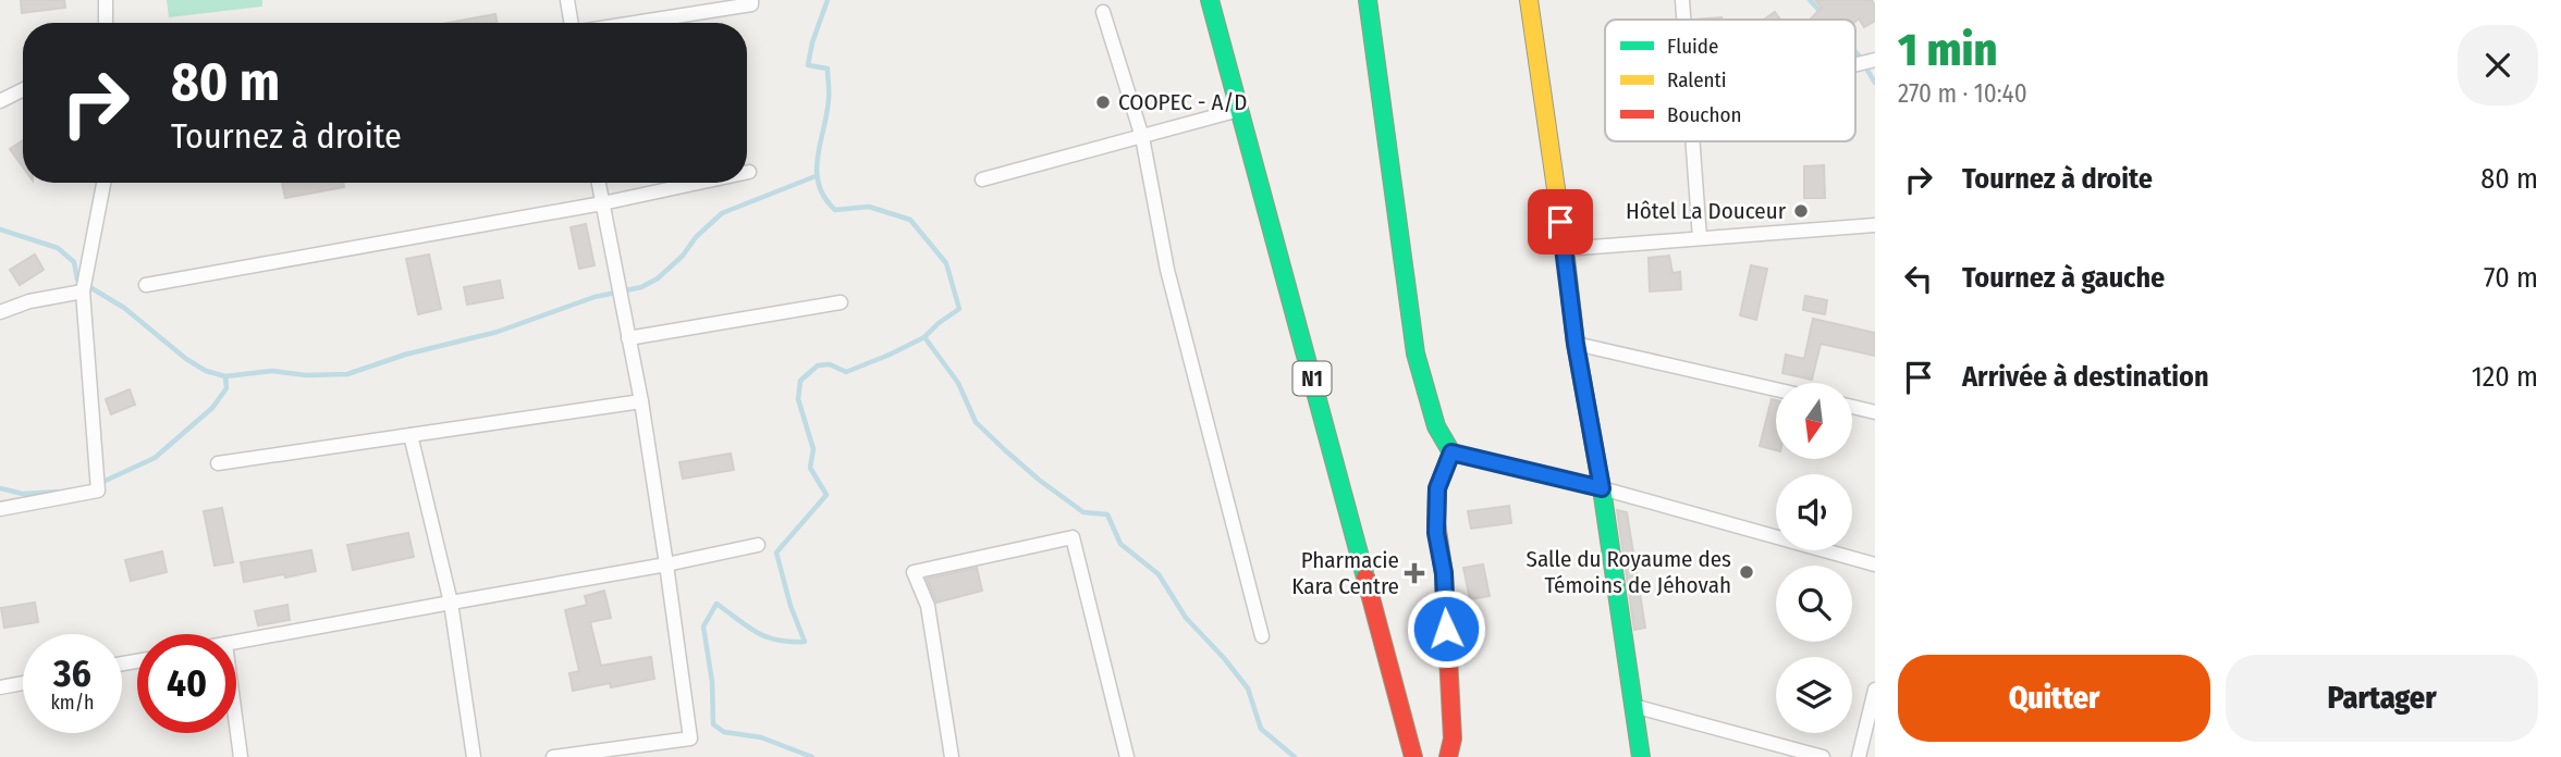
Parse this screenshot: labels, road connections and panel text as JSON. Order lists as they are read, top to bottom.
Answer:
{
  "streets": {
    "main road": ["N1"]
  },
  "places": {
    "other": ["COOPEC - A/D", "Hôtel La Douceur", "Salle du Royaume des Témoins de Jéhovah"],
    "health": ["Pharmacie Kara Centre"]
  },
  "legend": ["Fluide", "Ralenti", "Bouchon"],
  "north": "bottom",
  "page": {
    "heading": ["1 min", "270 m · 10:40"],
    "turn": ["80 m", "Tournez à droite"],
    "list": [
      {
        "name": "Tournez à droite",
        "value": "80 m"
      },
      {
        "name": "Tournez à gauche",
        "value": "70 m"
      },
      {
        "name": "Arrivée à destination",
        "value": "120 m"
      }
    ],
    "speed": "36 km/h",
    "limit": "40",
    "buttons": ["Quitter", "Partager"]
  }
}
